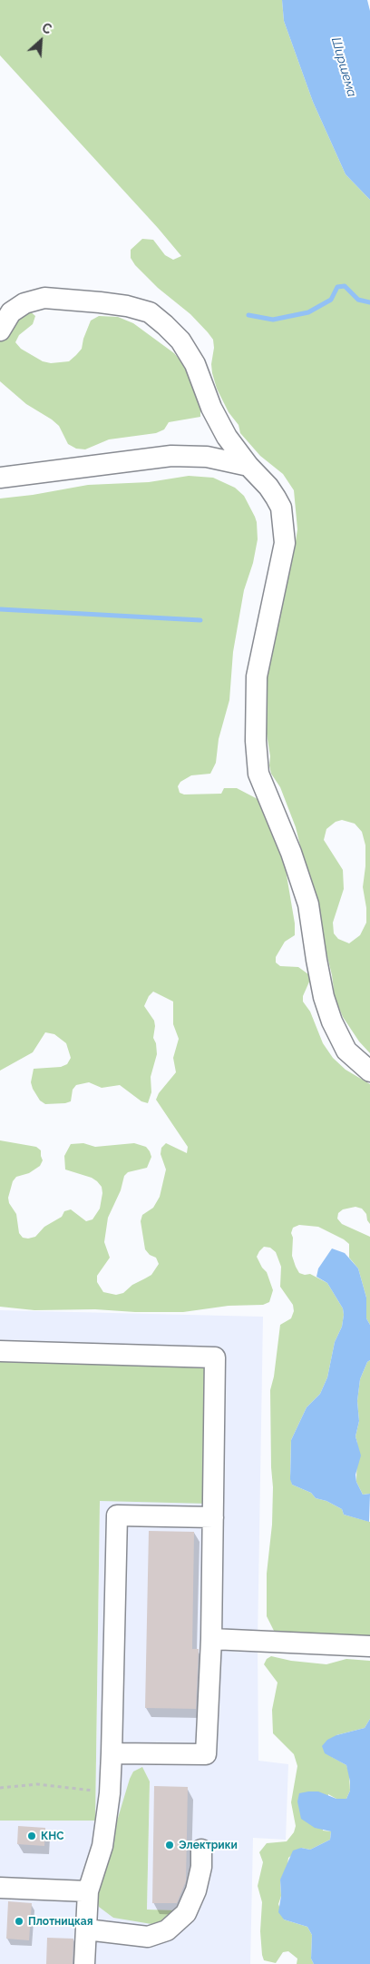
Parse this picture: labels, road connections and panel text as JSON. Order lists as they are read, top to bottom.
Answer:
{
  "water": ["Ширшема"],
  "places": ["КНС", "Электрики", "Плотницкая"],
  "north": "top right"
}
